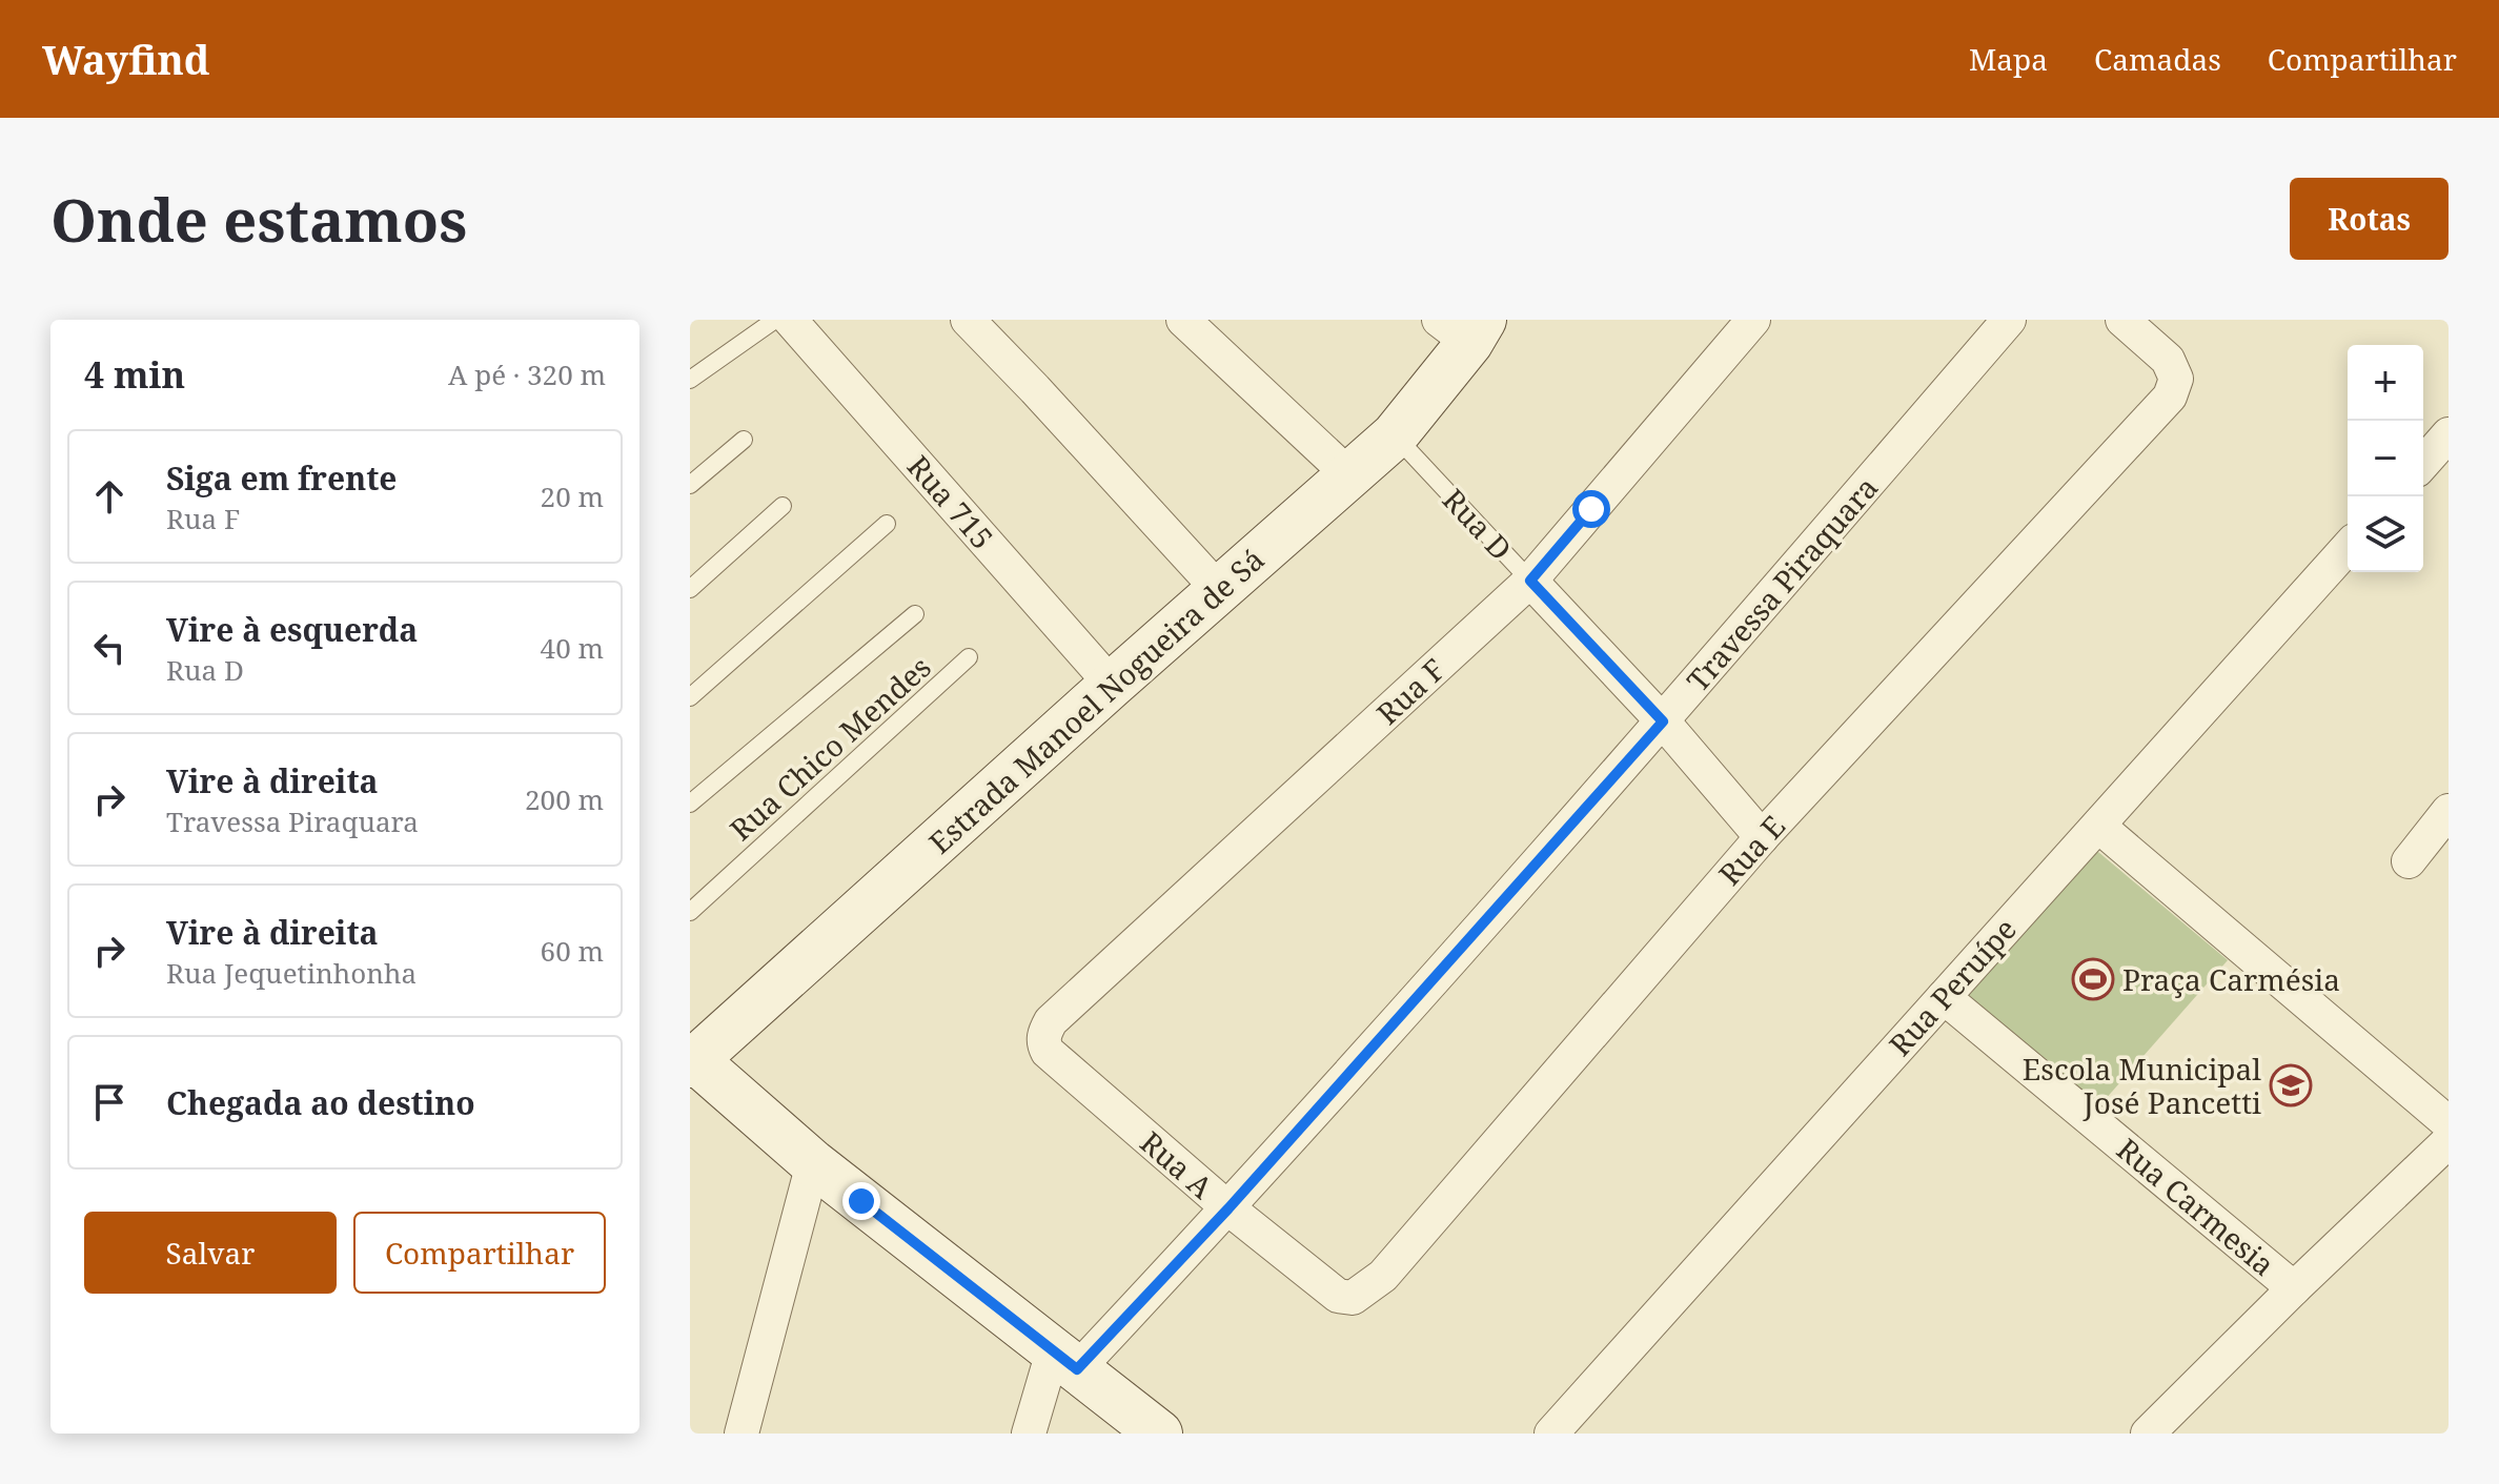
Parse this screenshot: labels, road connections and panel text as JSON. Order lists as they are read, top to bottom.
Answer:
{
  "streets": {
    "main road": ["Estrada Manoel Nogueira de Sá"],
    "street": [
      "Rua 715",
      "Rua D",
      "Travessa Piraquara",
      "Rua F",
      "Rua E",
      "Rua Peruípe",
      "Rua A",
      "Rua Carmesia"
    ],
    "lane": ["Rua Chico Mendes"]
  },
  "crossings": [
    ["Rua 715", "Estrada Manoel Nogueira de Sá"],
    ["Rua D", "Travessa Piraquara"],
    ["Rua D", "Rua F"],
    ["Rua D", "Estrada Manoel Nogueira de Sá"],
    ["Rua D", "Rua E"],
    ["Travessa Piraquara", "Rua A"],
    ["Rua F", "Rua A"],
    ["Rua E", "Rua A"],
    ["Rua Peruípe", "Rua Carmesia"]
  ],
  "places": {
    "sports": ["Praça Carmésia"],
    "school or university": ["Escola Municipal José Pancetti"]
  },
  "page": {
    "header": "Wayfind",
    "nav": ["Mapa", "Camadas", "Compartilhar"],
    "buttons": [
      "Rotas",
      ["Salvar", "Compartilhar"]
    ],
    "title": "Onde estamos",
    "heading": ["4 min", "A pé · 320 m"],
    "map_buttons": ["+", "−"],
    "list": [
      ["Siga em frente", "Rua F", "20 m"],
      ["Vire à esquerda", "Rua D", "40 m"],
      ["Vire à direita", "Travessa Piraquara", "200 m"],
      ["Vire à direita", "Rua Jequetinhonha", "60 m"],
      "Chegada ao destino"
    ]
  }
}
